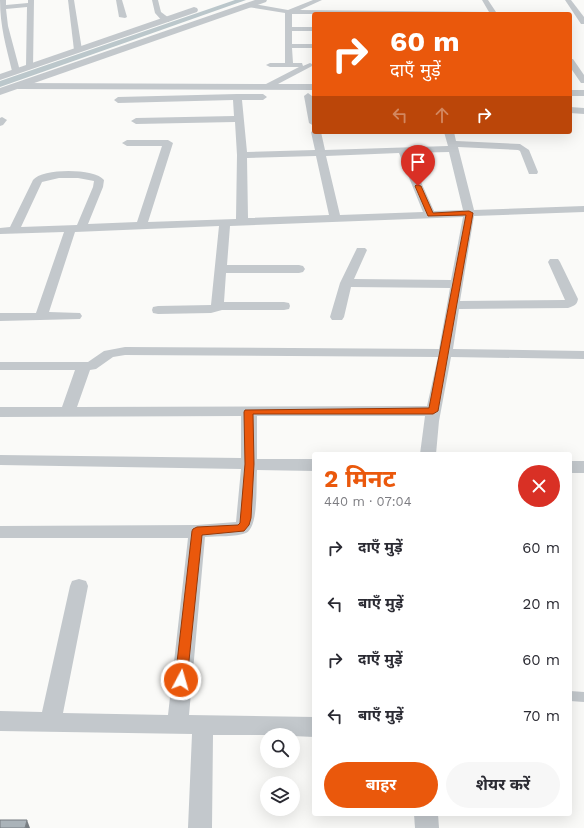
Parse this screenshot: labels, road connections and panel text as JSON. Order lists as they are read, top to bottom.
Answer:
{
  "page": {
    "turn": ["60 m", "दाएँ मुड़ें"],
    "heading": ["2 मिनट", "440 m · 07:04"],
    "list": [
      {
        "name": "दाएँ मुड़ें",
        "value": "60 m"
      },
      {
        "name": "बाएँ मुड़ें",
        "value": "20 m"
      },
      {
        "name": "दाएँ मुड़ें",
        "value": "60 m"
      },
      {
        "name": "बाएँ मुड़ें",
        "value": "70 m"
      }
    ],
    "buttons": ["बाहर", "शेयर करें"]
  }
}
